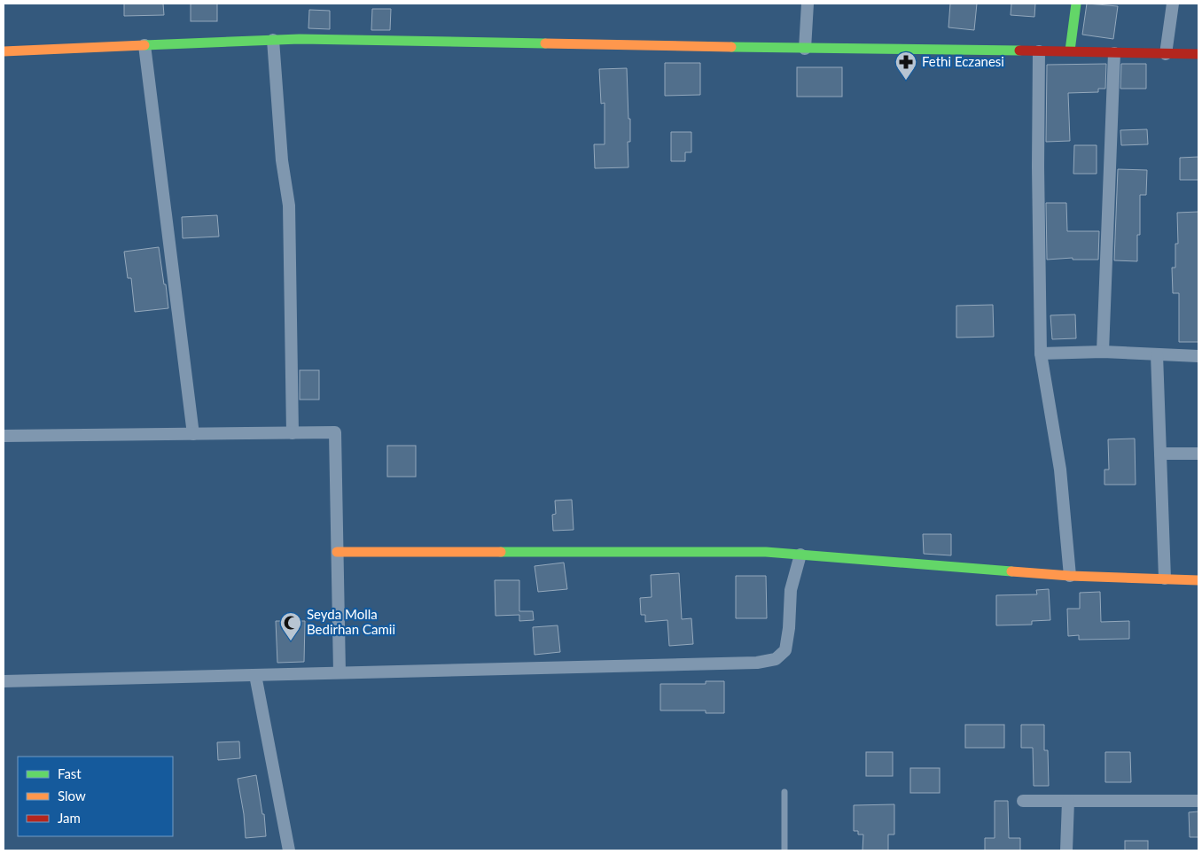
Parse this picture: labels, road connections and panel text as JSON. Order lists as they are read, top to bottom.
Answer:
{
  "places": {
    "pharmacy": ["Fethi Eczanesi"],
    "mosque": ["Seyda Molla Bedirhan Camii"]
  },
  "legend": ["Fast", "Slow", "Jam"]
}
